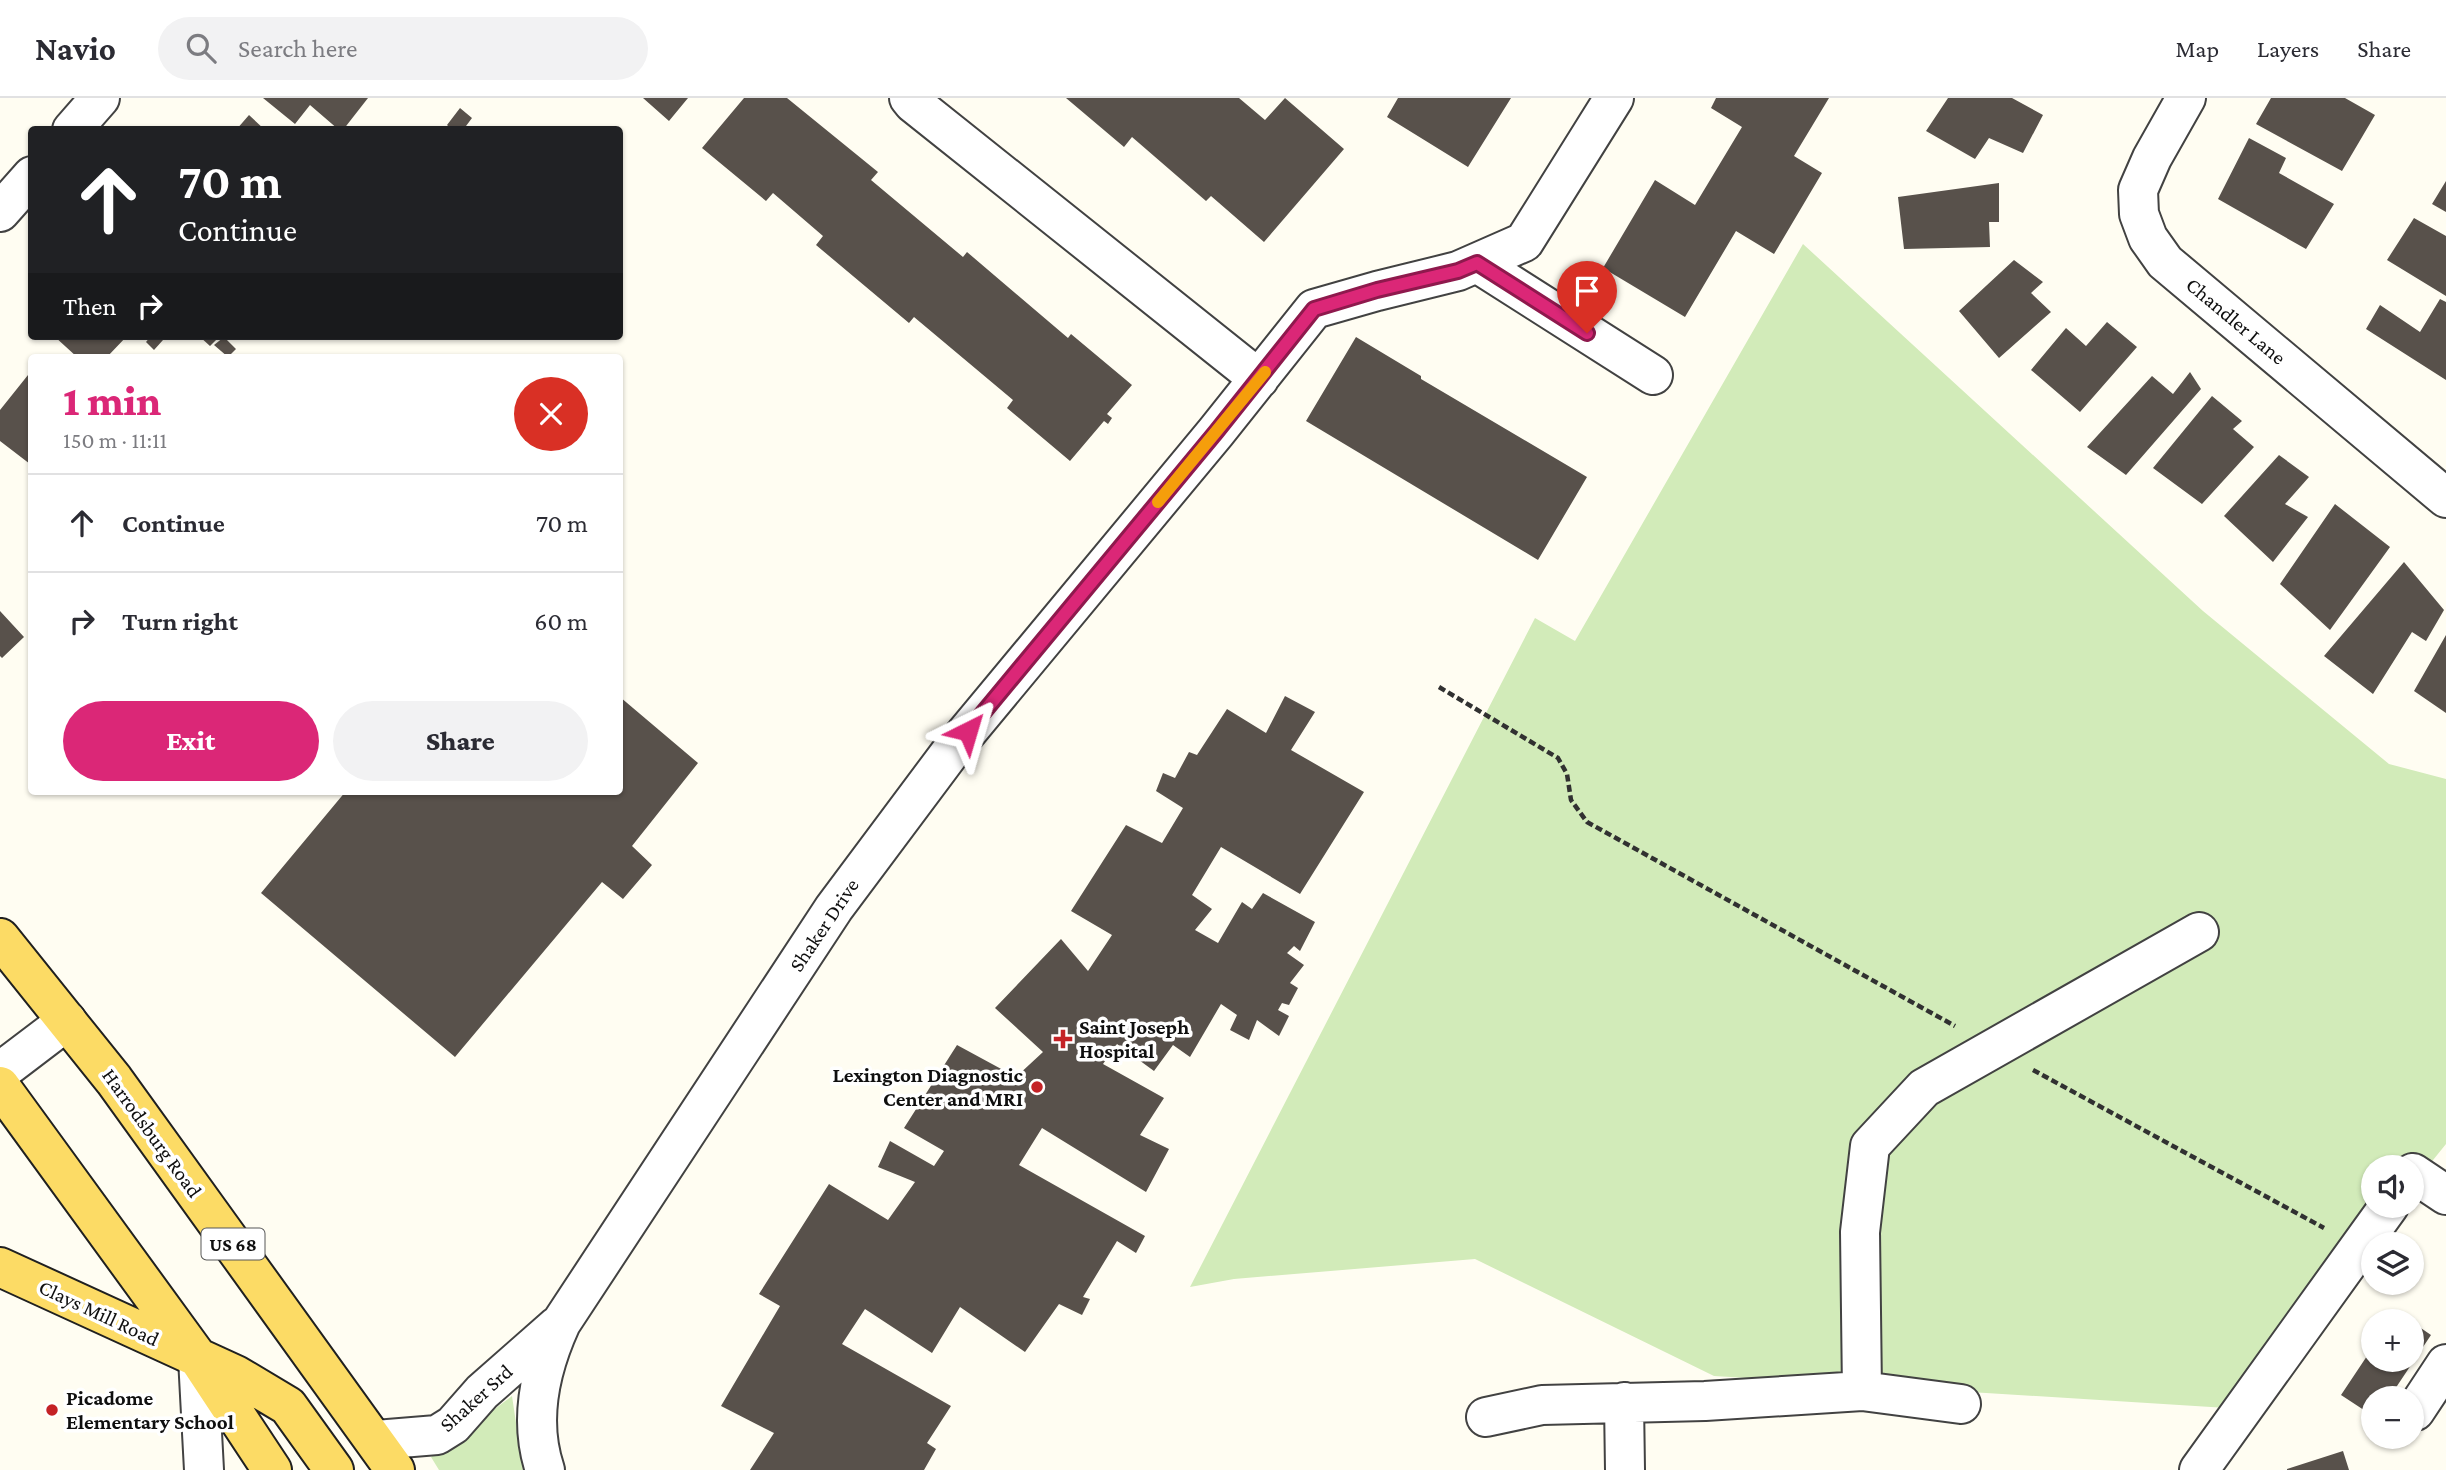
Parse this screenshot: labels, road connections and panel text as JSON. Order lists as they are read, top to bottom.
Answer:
{
  "streets": {
    "main road": ["Harrodsburg Road", "US 68", "Clays Mill Road"],
    "street": ["Chandler Lane", "Shaker Drive", "Shaker Srd"]
  },
  "crossings": [
    ["Shaker Drive", "Shaker Srd"],
    ["Harrodsburg Road", "Shaker Srd"]
  ],
  "places": {
    "health": ["Saint Joseph Hospital"],
    "other": ["Lexington Diagnostic Center and MRI", "Picadome Elementary School"]
  },
  "page": {
    "header": "Navio",
    "search": "Search here",
    "nav": ["Map", "Layers", "Share"],
    "turn": ["70 m", "Continue"],
    "then": "Then",
    "heading": ["1 min", "150 m · 11:11"],
    "list": [
      {
        "name": "Continue",
        "value": "70 m"
      },
      {
        "name": "Turn right",
        "value": "60 m"
      }
    ],
    "buttons": ["Exit", "Share"],
    "map_buttons": ["+", "−"]
  }
}
